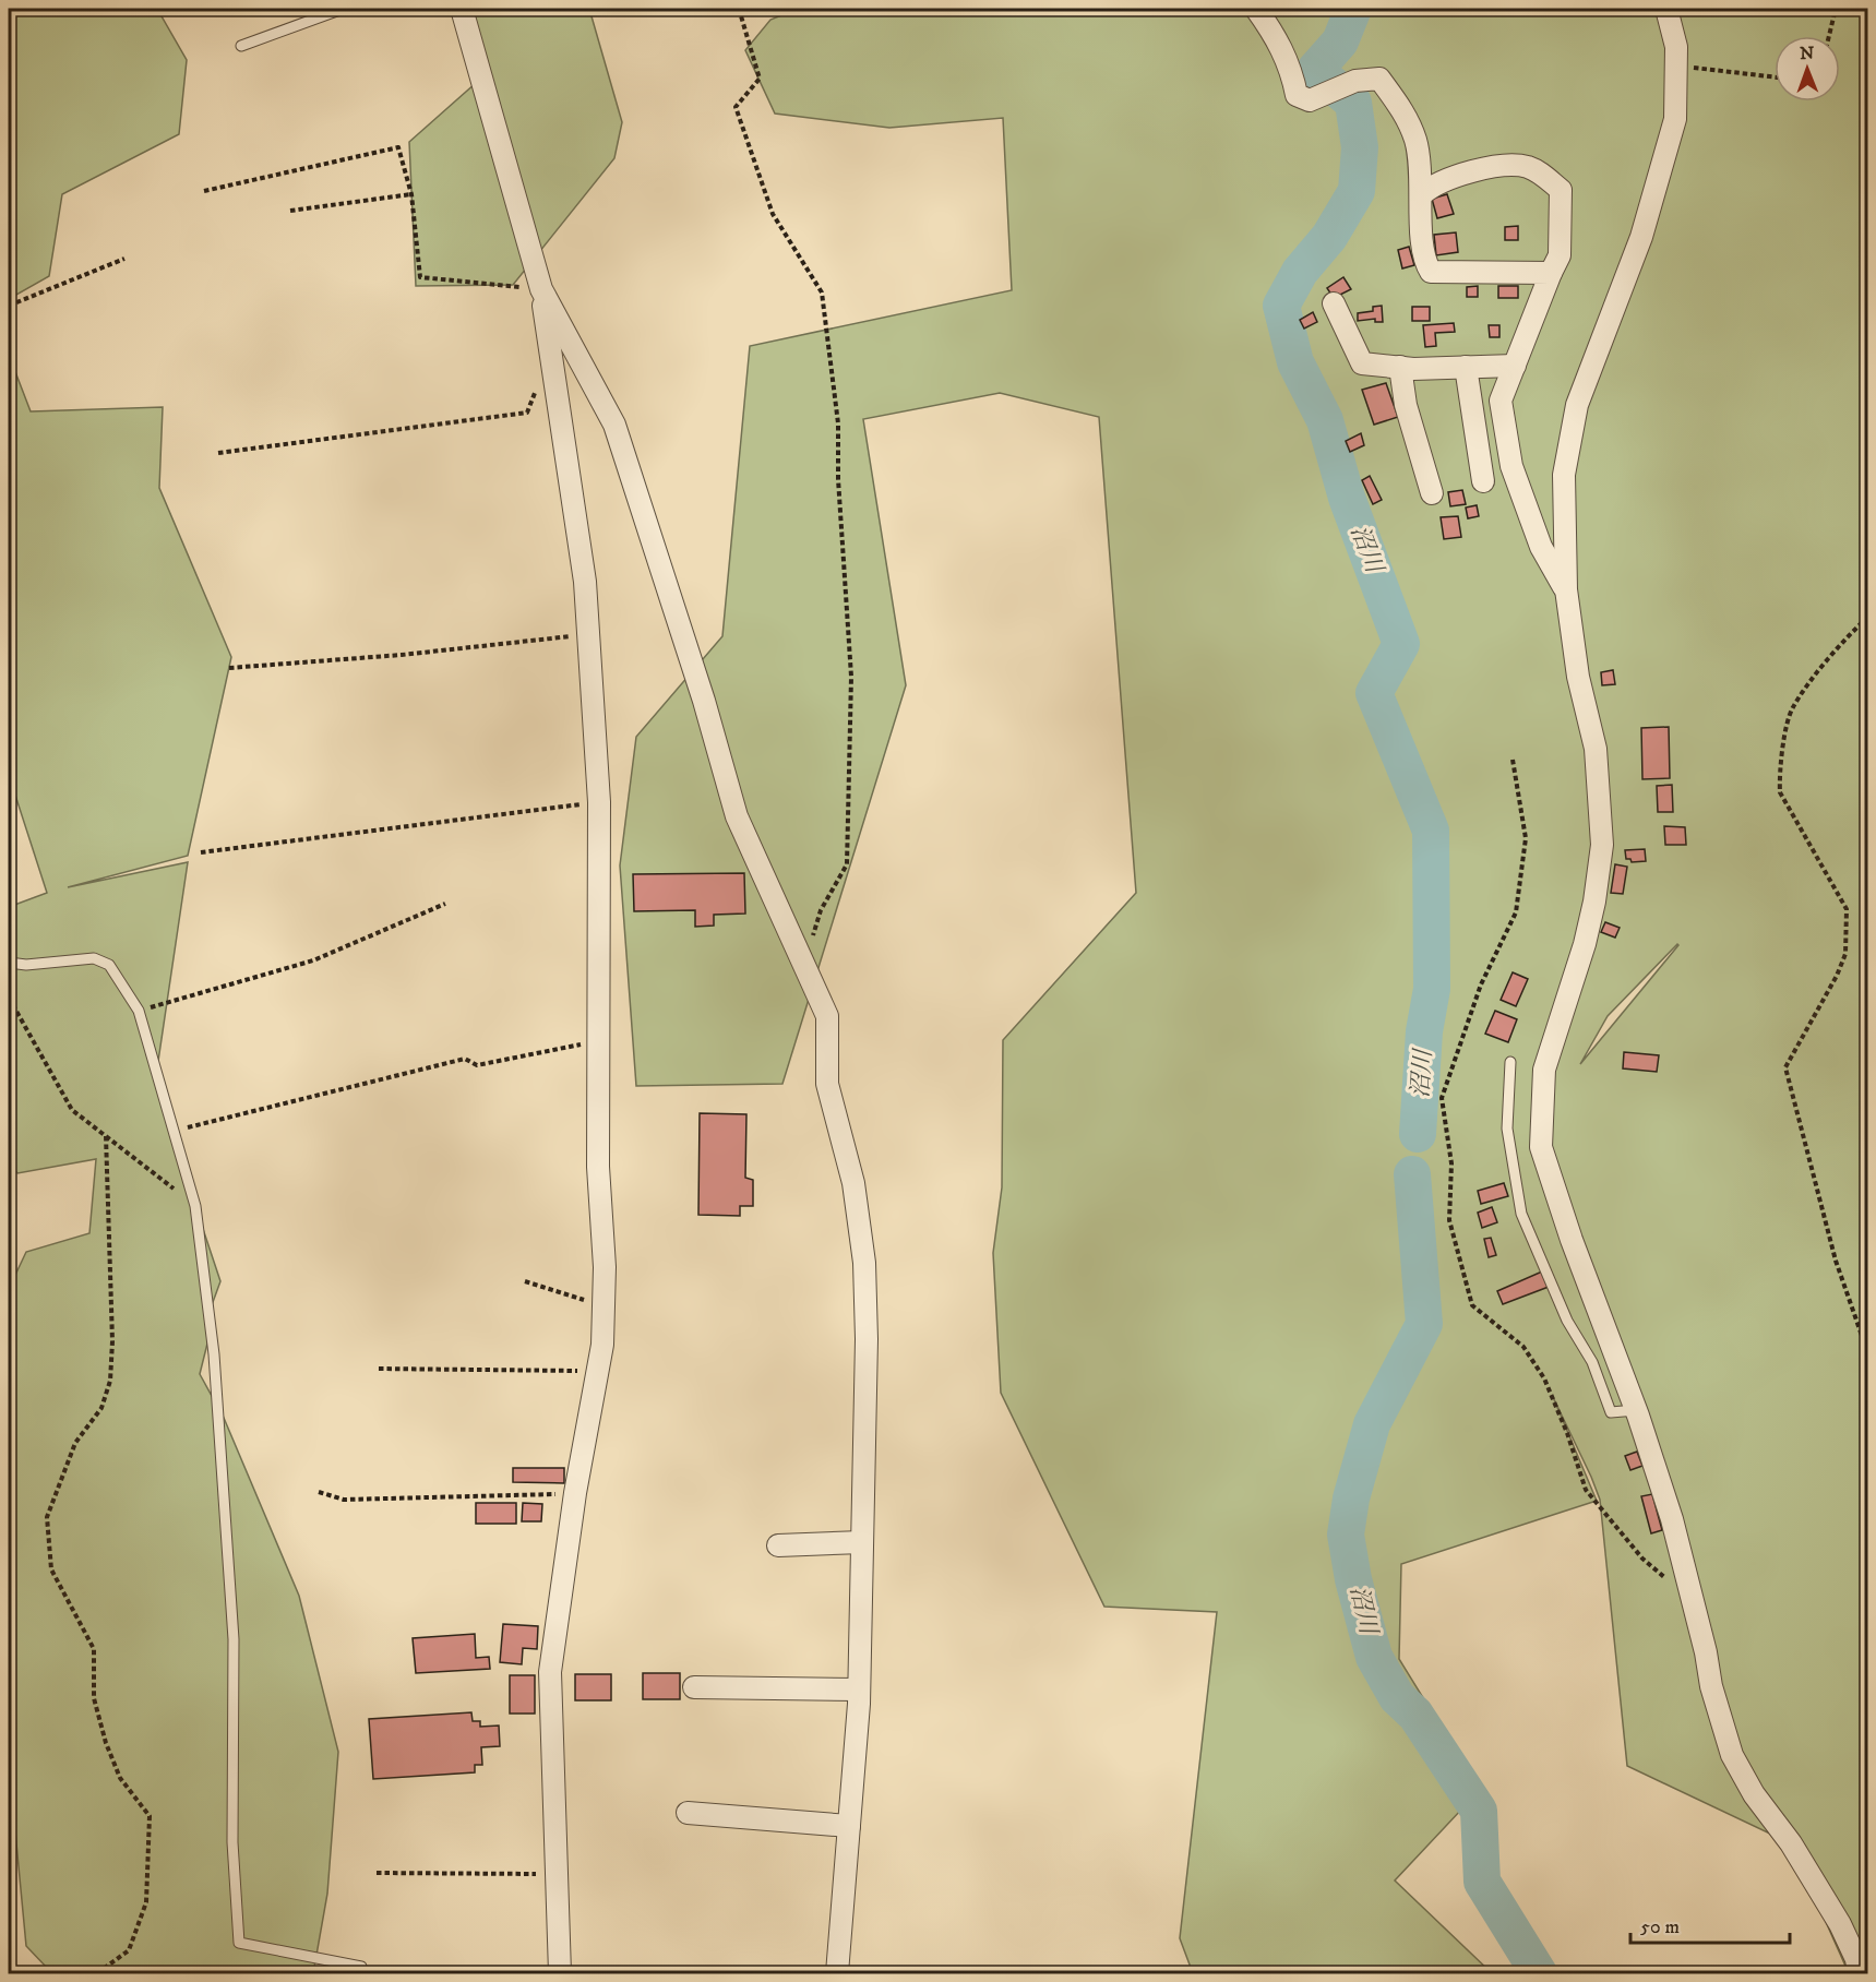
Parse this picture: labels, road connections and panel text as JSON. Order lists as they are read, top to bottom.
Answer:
{
  "water": ["沼川"],
  "scale_bar": "50 m",
  "north": "top"
}
